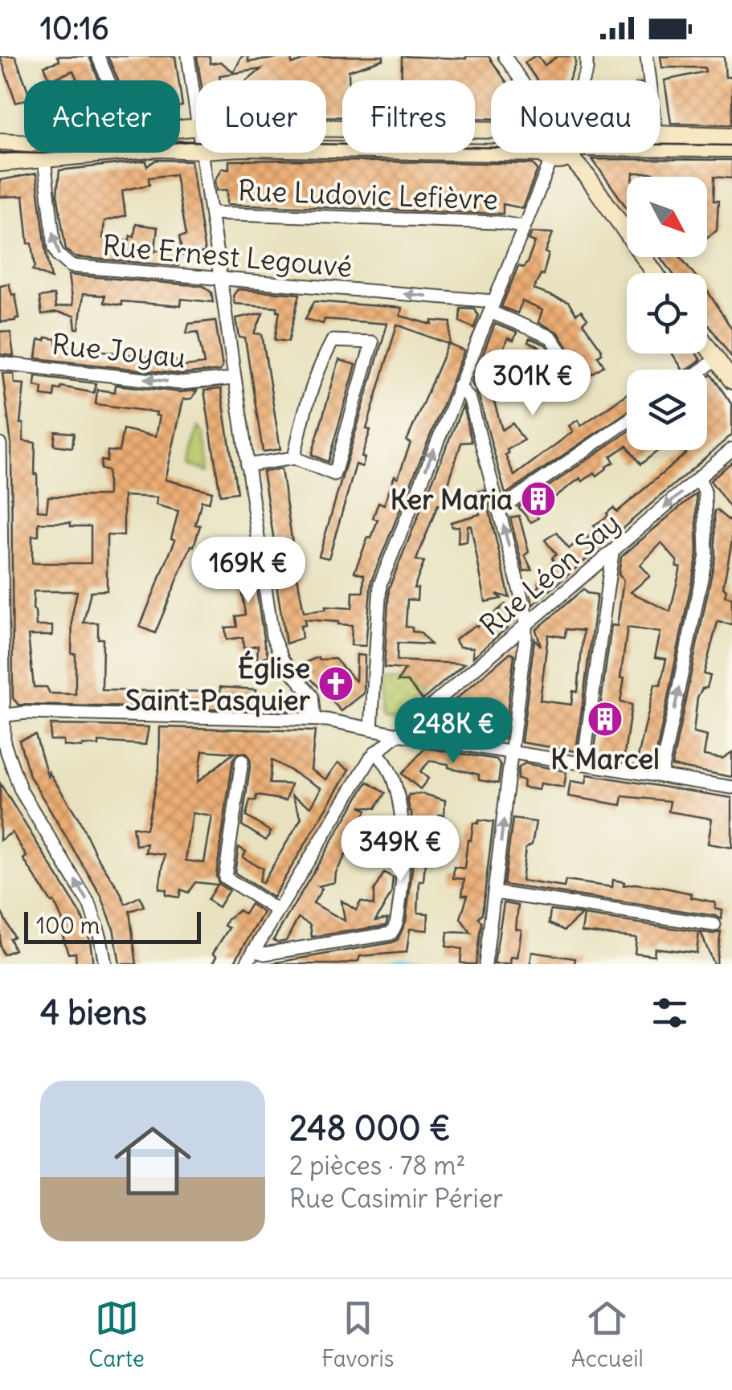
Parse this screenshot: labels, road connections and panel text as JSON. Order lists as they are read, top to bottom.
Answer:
{
  "streets": {
    "street": [
      "Rue Ludovic Lefièvre",
      "Rue Ernest Legouvé",
      "Rue Joyau",
      "Rue Léon Say"
    ]
  },
  "one_way": ["Rue Ernest Legouvé", "Rue Joyau"],
  "places": {
    "building": ["Ker Maria", "K Marcel"],
    "church": ["Église Saint-Pasquier"]
  },
  "scale_bar": "100 m",
  "north": "bottom right",
  "page": {
    "status": "10:16",
    "chip": [
      "Acheter",
      "Louer",
      "Filtres",
      "Nouveau"
    ],
    "price": [
      "301K €",
      "169K €",
      "248K €",
      "349K €"
    ],
    "scale": "100 m",
    "heading": "4 biens",
    "list": [
      {
        "name": "248 000 €",
        "note": "2 pièces · 78 m² · Rue Casimir Périer"
      }
    ],
    "tabs": ["Carte", "Favoris", "Accueil"]
  }
}
